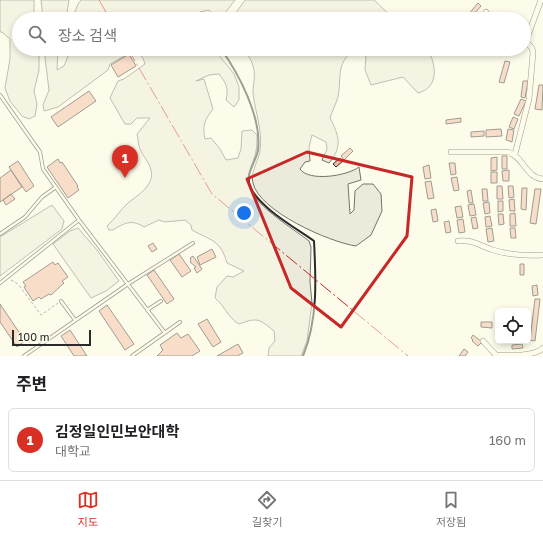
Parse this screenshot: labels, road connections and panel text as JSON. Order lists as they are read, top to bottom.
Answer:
{
  "scale_bar": "100 m",
  "page": {
    "search": "장소 검색",
    "pins": "1",
    "scale": "100 m",
    "heading": "주변",
    "list": [
      {
        "mark": "1",
        "name": "김정일인민보안대학",
        "note": "대학교",
        "value": "160 m"
      }
    ],
    "nav": ["지도", "길찾기", "저장됨"]
  }
}
